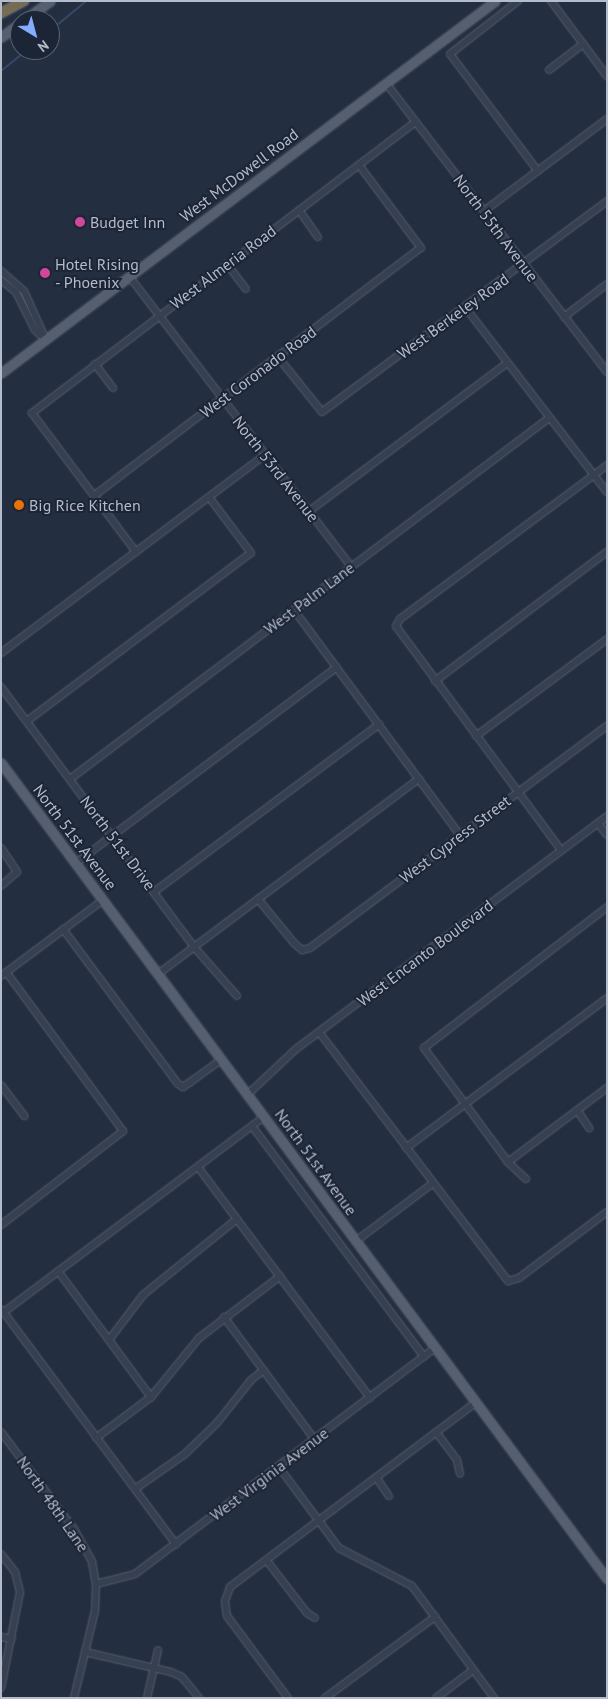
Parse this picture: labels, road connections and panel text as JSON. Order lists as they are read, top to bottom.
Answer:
{
  "streets": {
    "main road": ["West McDowell Road", "North 51st Avenue"],
    "street": [
      "North 55th Avenue",
      "West Almeria Road",
      "West Berkeley Road",
      "West Coronado Road",
      "North 53rd Avenue",
      "West Palm Lane",
      "West Cypress Street",
      "North 51st Drive",
      "West Encanto Boulevard",
      "West Virginia Avenue",
      "North 48th Lane"
    ]
  },
  "crossings": [
    ["West McDowell Road", "North 55th Avenue"],
    ["West McDowell Road", "North 53rd Avenue"],
    ["North 55th Avenue", "West Almeria Road"],
    ["North 55th Avenue", "West Berkeley Road"],
    ["West Almeria Road", "West Coronado Road"],
    ["West Almeria Road", "North 53rd Avenue"],
    ["West Berkeley Road", "West Coronado Road"],
    ["West Coronado Road", "North 53rd Avenue"],
    ["North 53rd Avenue", "West Palm Lane"],
    ["West Palm Lane", "North 51st Drive"],
    ["North 51st Avenue", "West Encanto Boulevard"],
    ["North 51st Avenue", "West Virginia Avenue"],
    ["West Virginia Avenue", "North 48th Lane"]
  ],
  "places": ["Budget Inn", "Hotel Rising - Phoenix", "Big Rice Kitchen"],
  "north": "bottom right"
}
